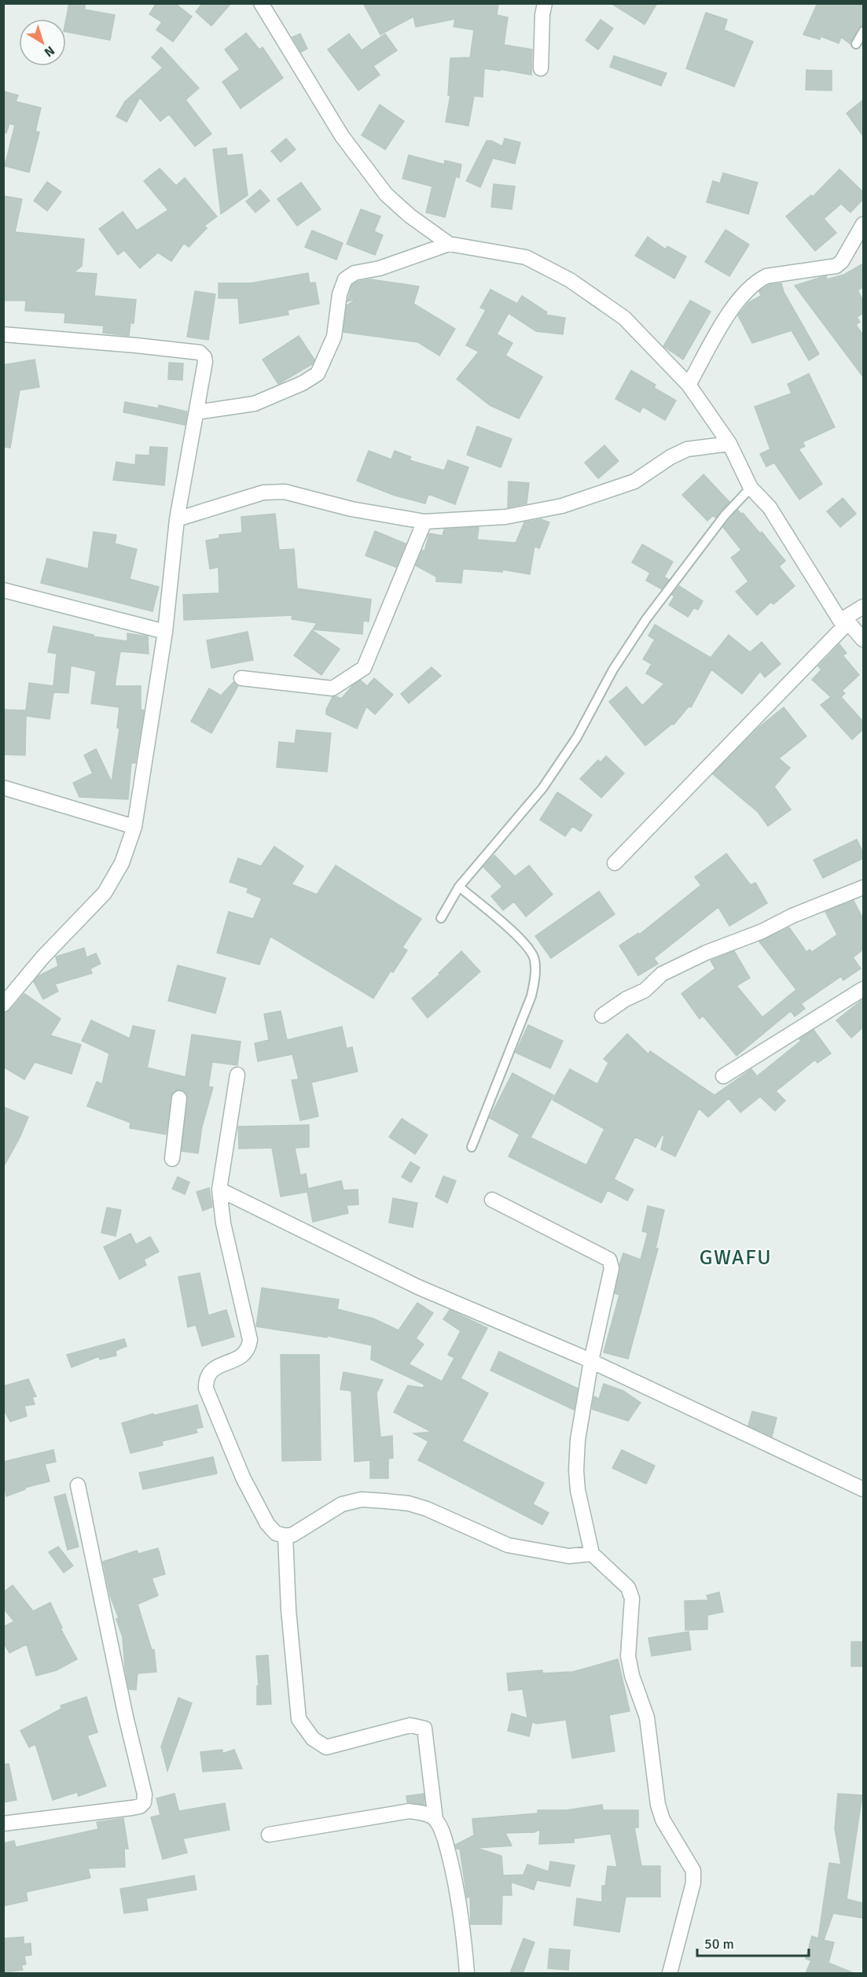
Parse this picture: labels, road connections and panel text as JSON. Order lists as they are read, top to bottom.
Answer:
{
  "districts": ["GWAFU"],
  "scale_bar": "50 m",
  "north": "bottom right"
}
